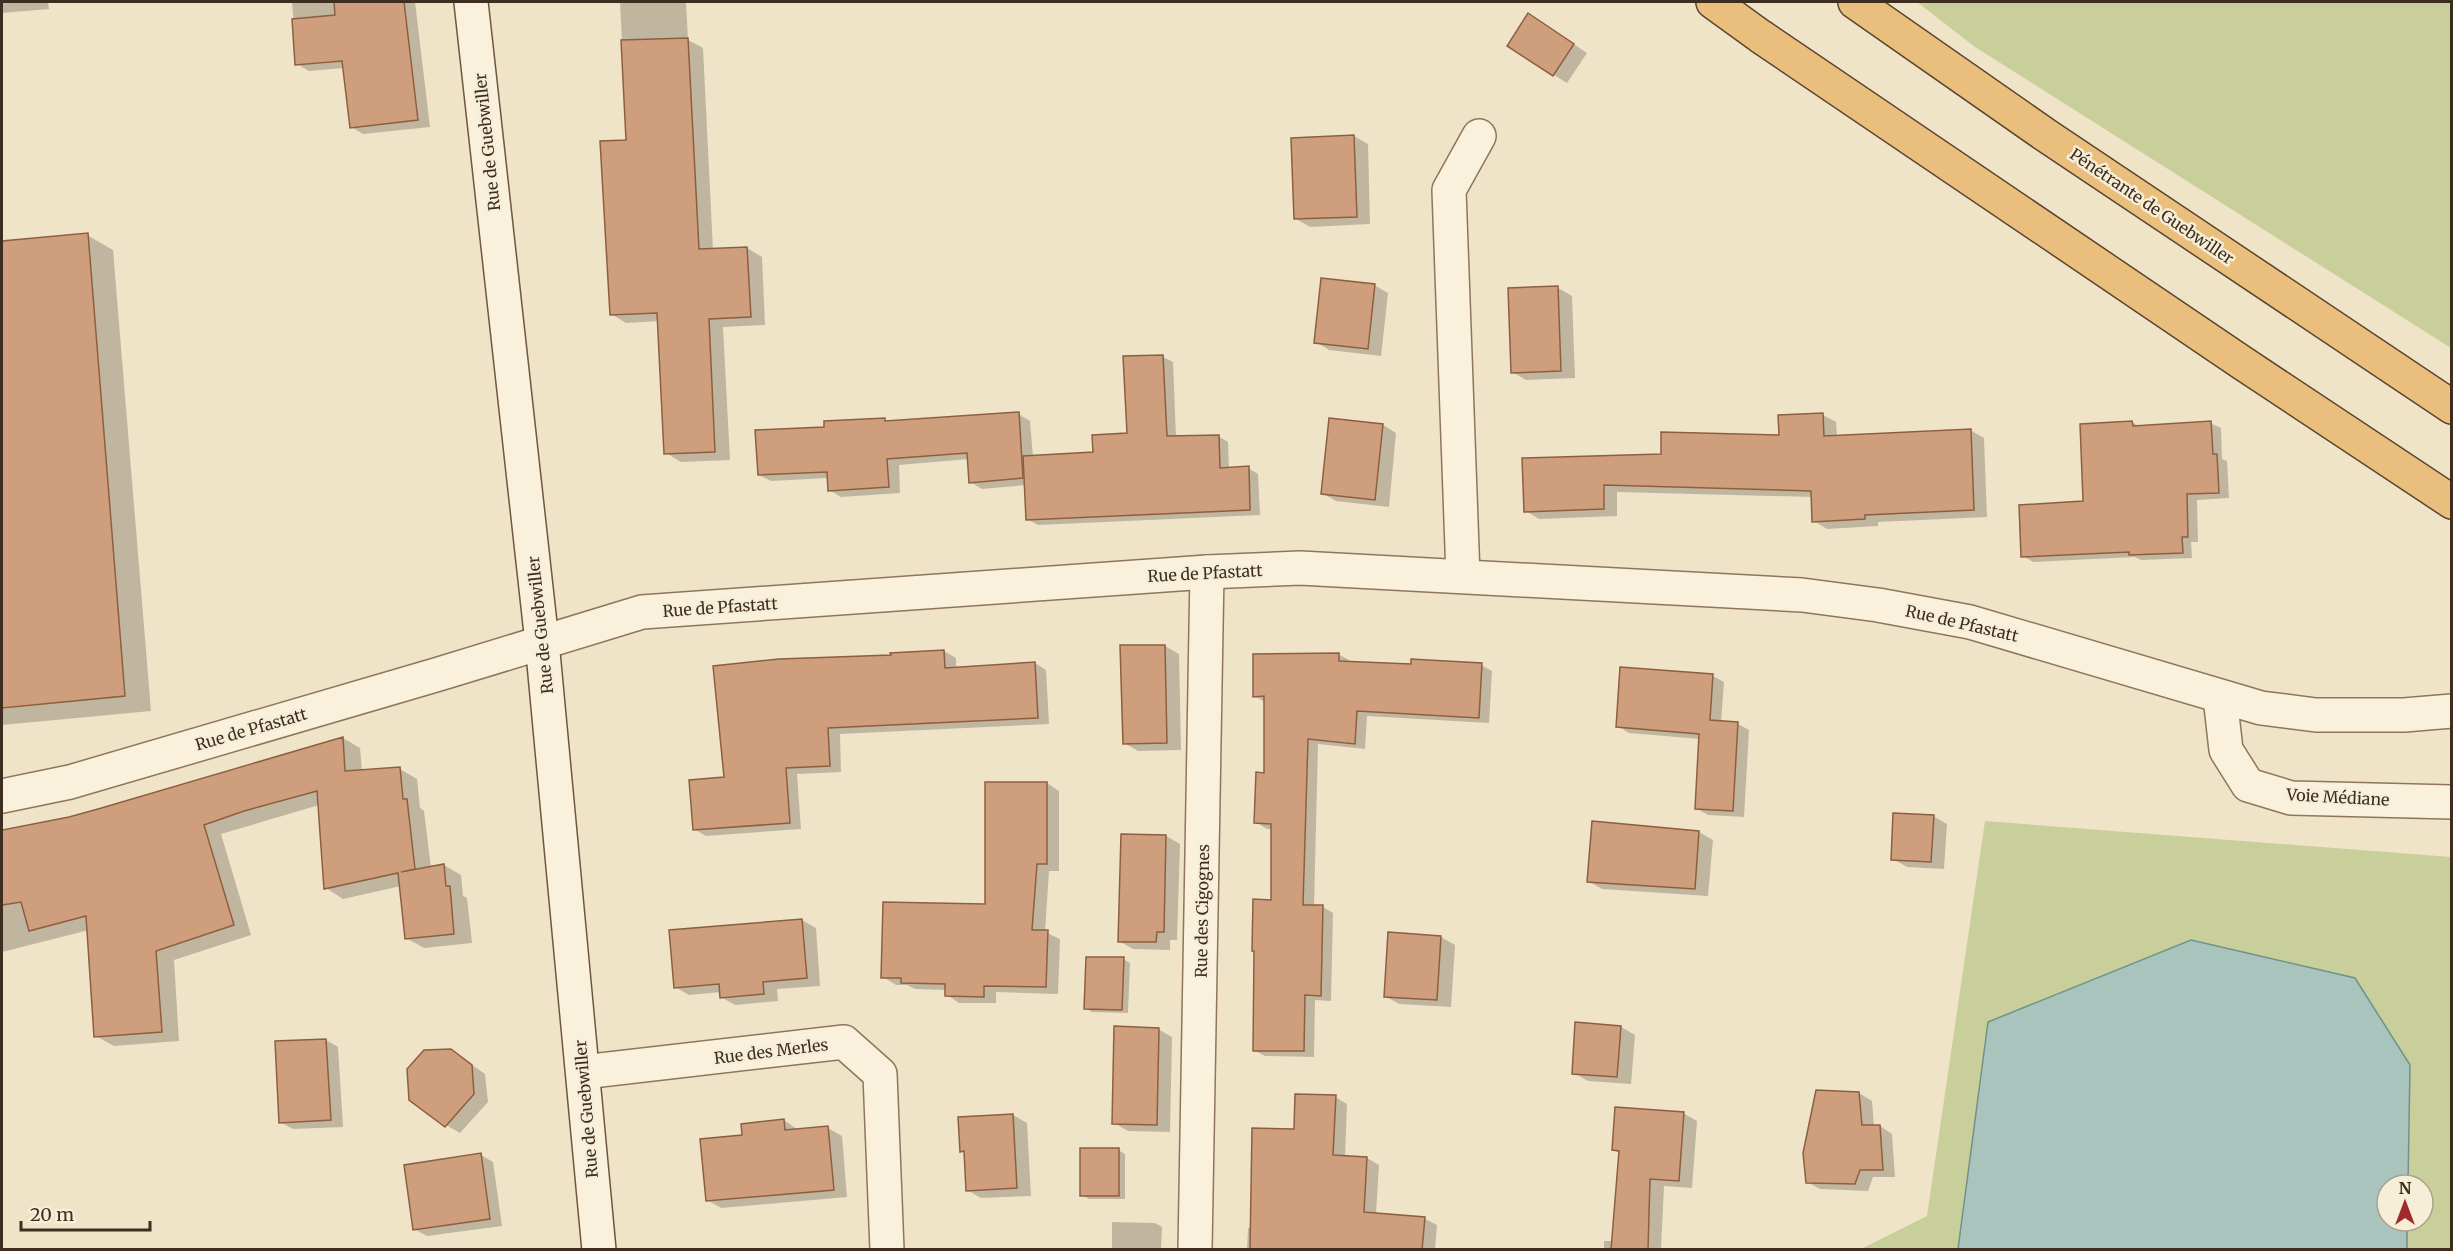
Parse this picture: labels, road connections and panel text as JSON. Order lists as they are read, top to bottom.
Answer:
{
  "streets": {
    "highway": ["Pénétrante de Guebwiller"],
    "street": [
      "Rue de Guebwiller",
      "Rue de Pfastatt",
      "Voie Médiane",
      "Rue des Cigognes",
      "Rue des Merles"
    ]
  },
  "crossings": [
    ["Rue de Guebwiller", "Rue de Pfastatt"],
    ["Rue de Guebwiller", "Rue des Merles"],
    ["Rue de Pfastatt", "Voie Médiane"],
    ["Rue de Pfastatt", "Rue des Cigognes"]
  ],
  "scale_bar": "20 m",
  "north": "top"
}
